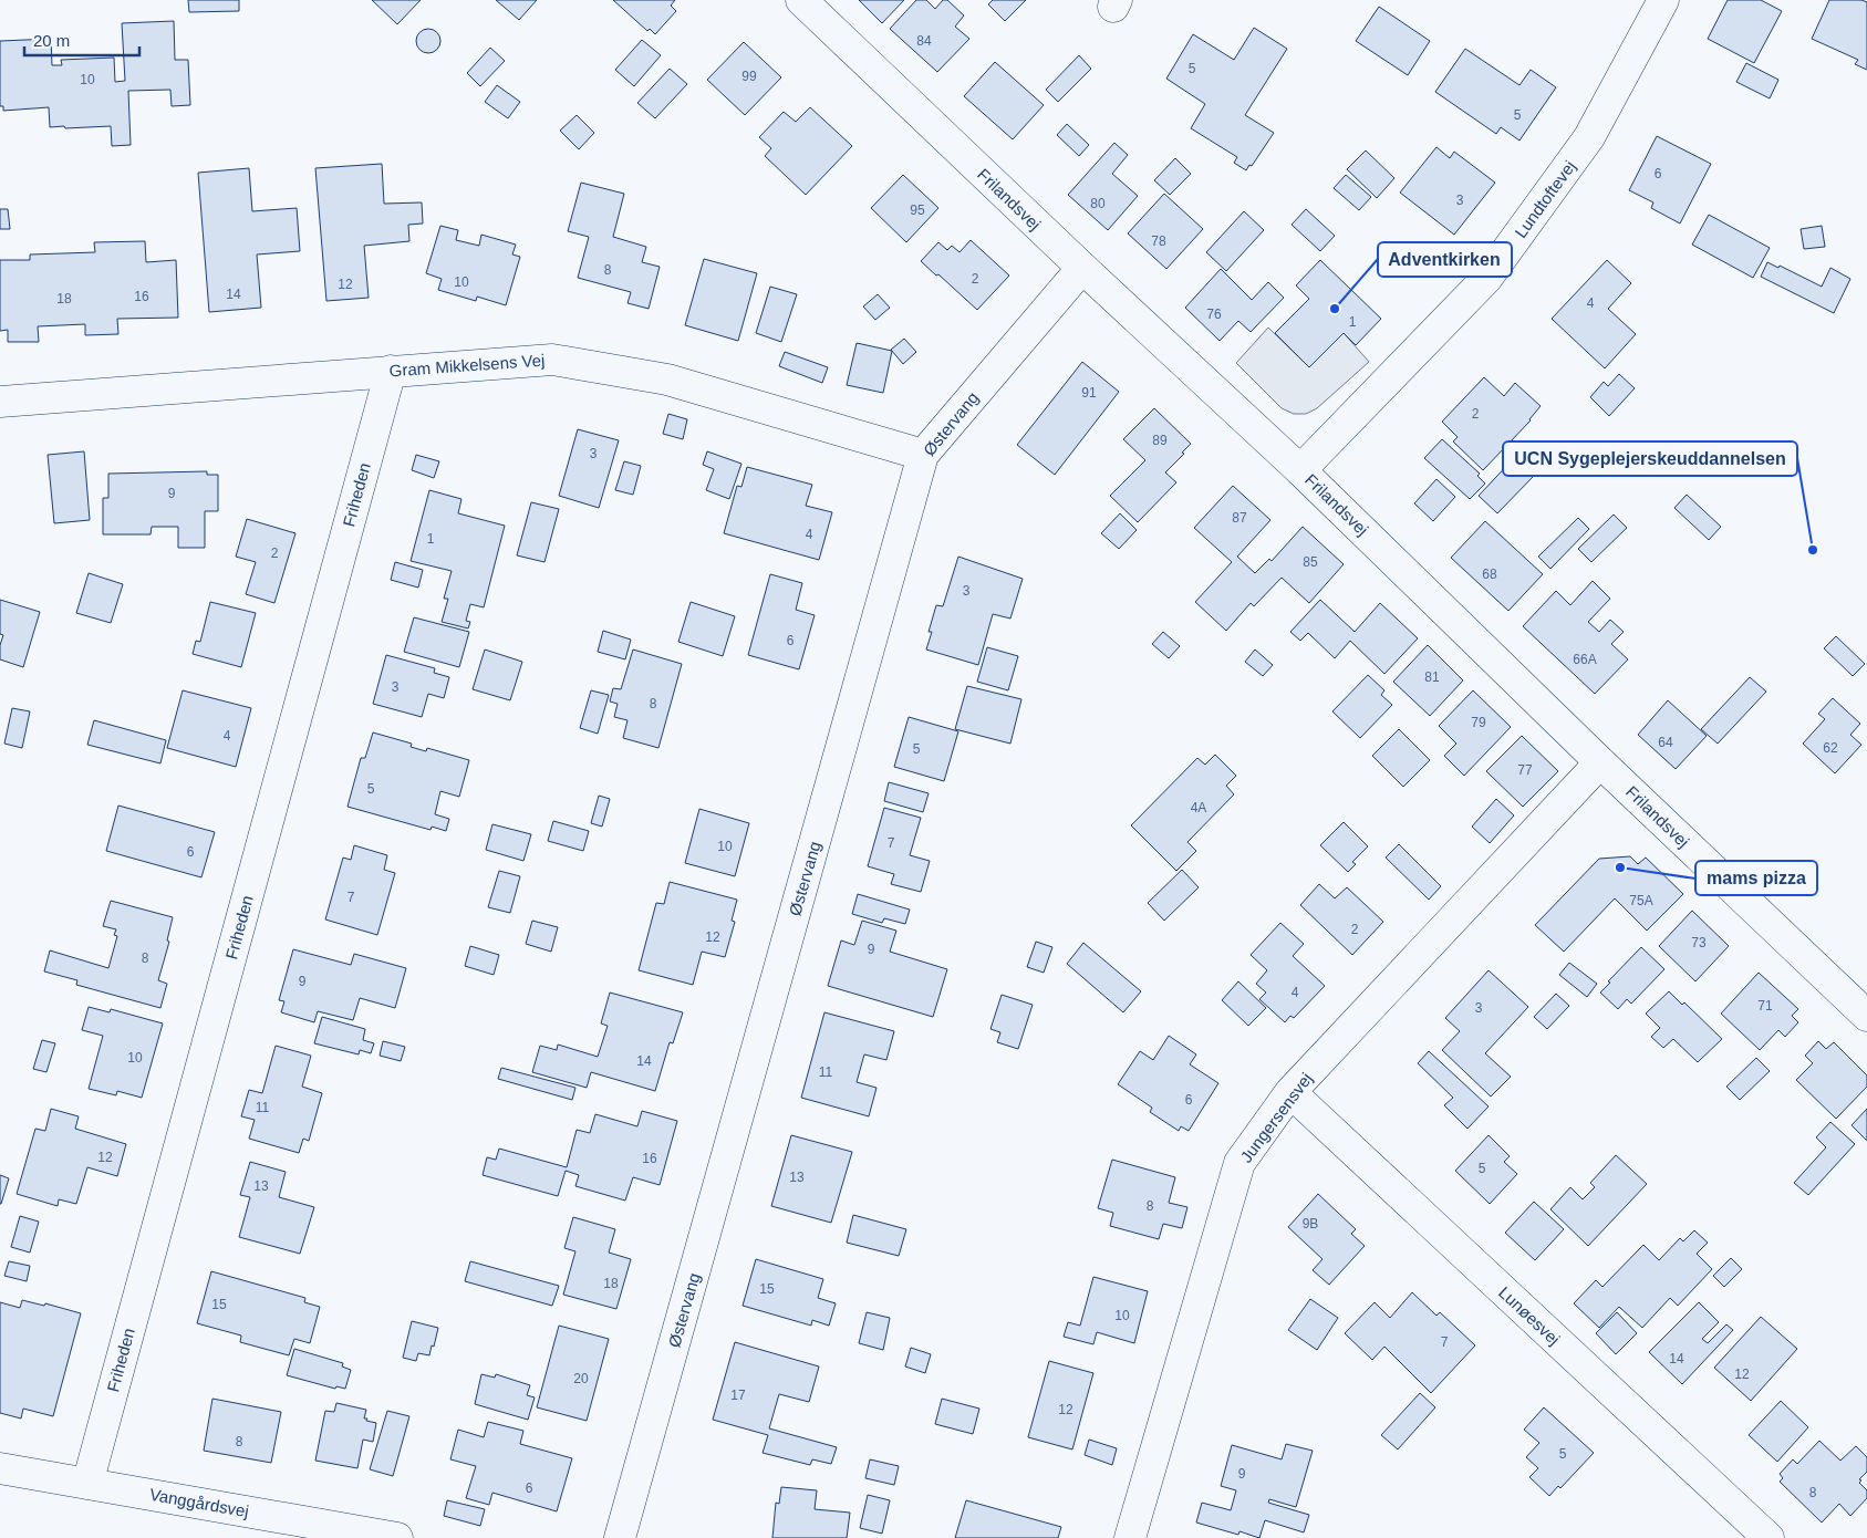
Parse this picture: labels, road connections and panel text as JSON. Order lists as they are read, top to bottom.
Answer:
{
  "streets": {
    "street": [
      "Frilandsvej",
      "Lundtoftevej",
      "Gram Mikkelsens Vej",
      "Østervang",
      "Friheden",
      "Jungersensvej",
      "Lunøesvej",
      "Vanggårdsvej"
    ]
  },
  "crossings": [
    ["Frilandsvej", "Lundtoftevej"],
    ["Frilandsvej", "Østervang"],
    ["Frilandsvej", "Jungersensvej"],
    ["Gram Mikkelsens Vej", "Østervang"],
    ["Gram Mikkelsens Vej", "Friheden"],
    ["Friheden", "Vanggårdsvej"],
    ["Jungersensvej", "Lunøesvej"]
  ],
  "places": ["Adventkirken", "UCN Sygeplejerskeuddannelsen", "mams pizza"],
  "house_numbers": [
    "84",
    "5",
    "99",
    "10",
    "5",
    "6",
    "3",
    "80",
    "95",
    "78",
    "8",
    "2",
    "10",
    "12",
    "14",
    "16",
    "18",
    "4",
    "76",
    "1",
    "91",
    "2",
    "89",
    "3",
    "9",
    "87",
    "4",
    "1",
    "2",
    "85",
    "68",
    "3",
    "6",
    "66A",
    "81",
    "3",
    "8",
    "79",
    "4",
    "64",
    "62",
    "5",
    "77",
    "5",
    "4A",
    "7",
    "10",
    "6",
    "7",
    "75A",
    "2",
    "12",
    "73",
    "9",
    "8",
    "9",
    "4",
    "71",
    "3",
    "10",
    "14",
    "11",
    "6",
    "11",
    "12",
    "16",
    "5",
    "13",
    "13",
    "8",
    "9B",
    "18",
    "15",
    "15",
    "10",
    "7",
    "14",
    "12",
    "20",
    "17",
    "12",
    "8",
    "5",
    "9",
    "6",
    "8"
  ],
  "scale_bar": "20 m"
}
